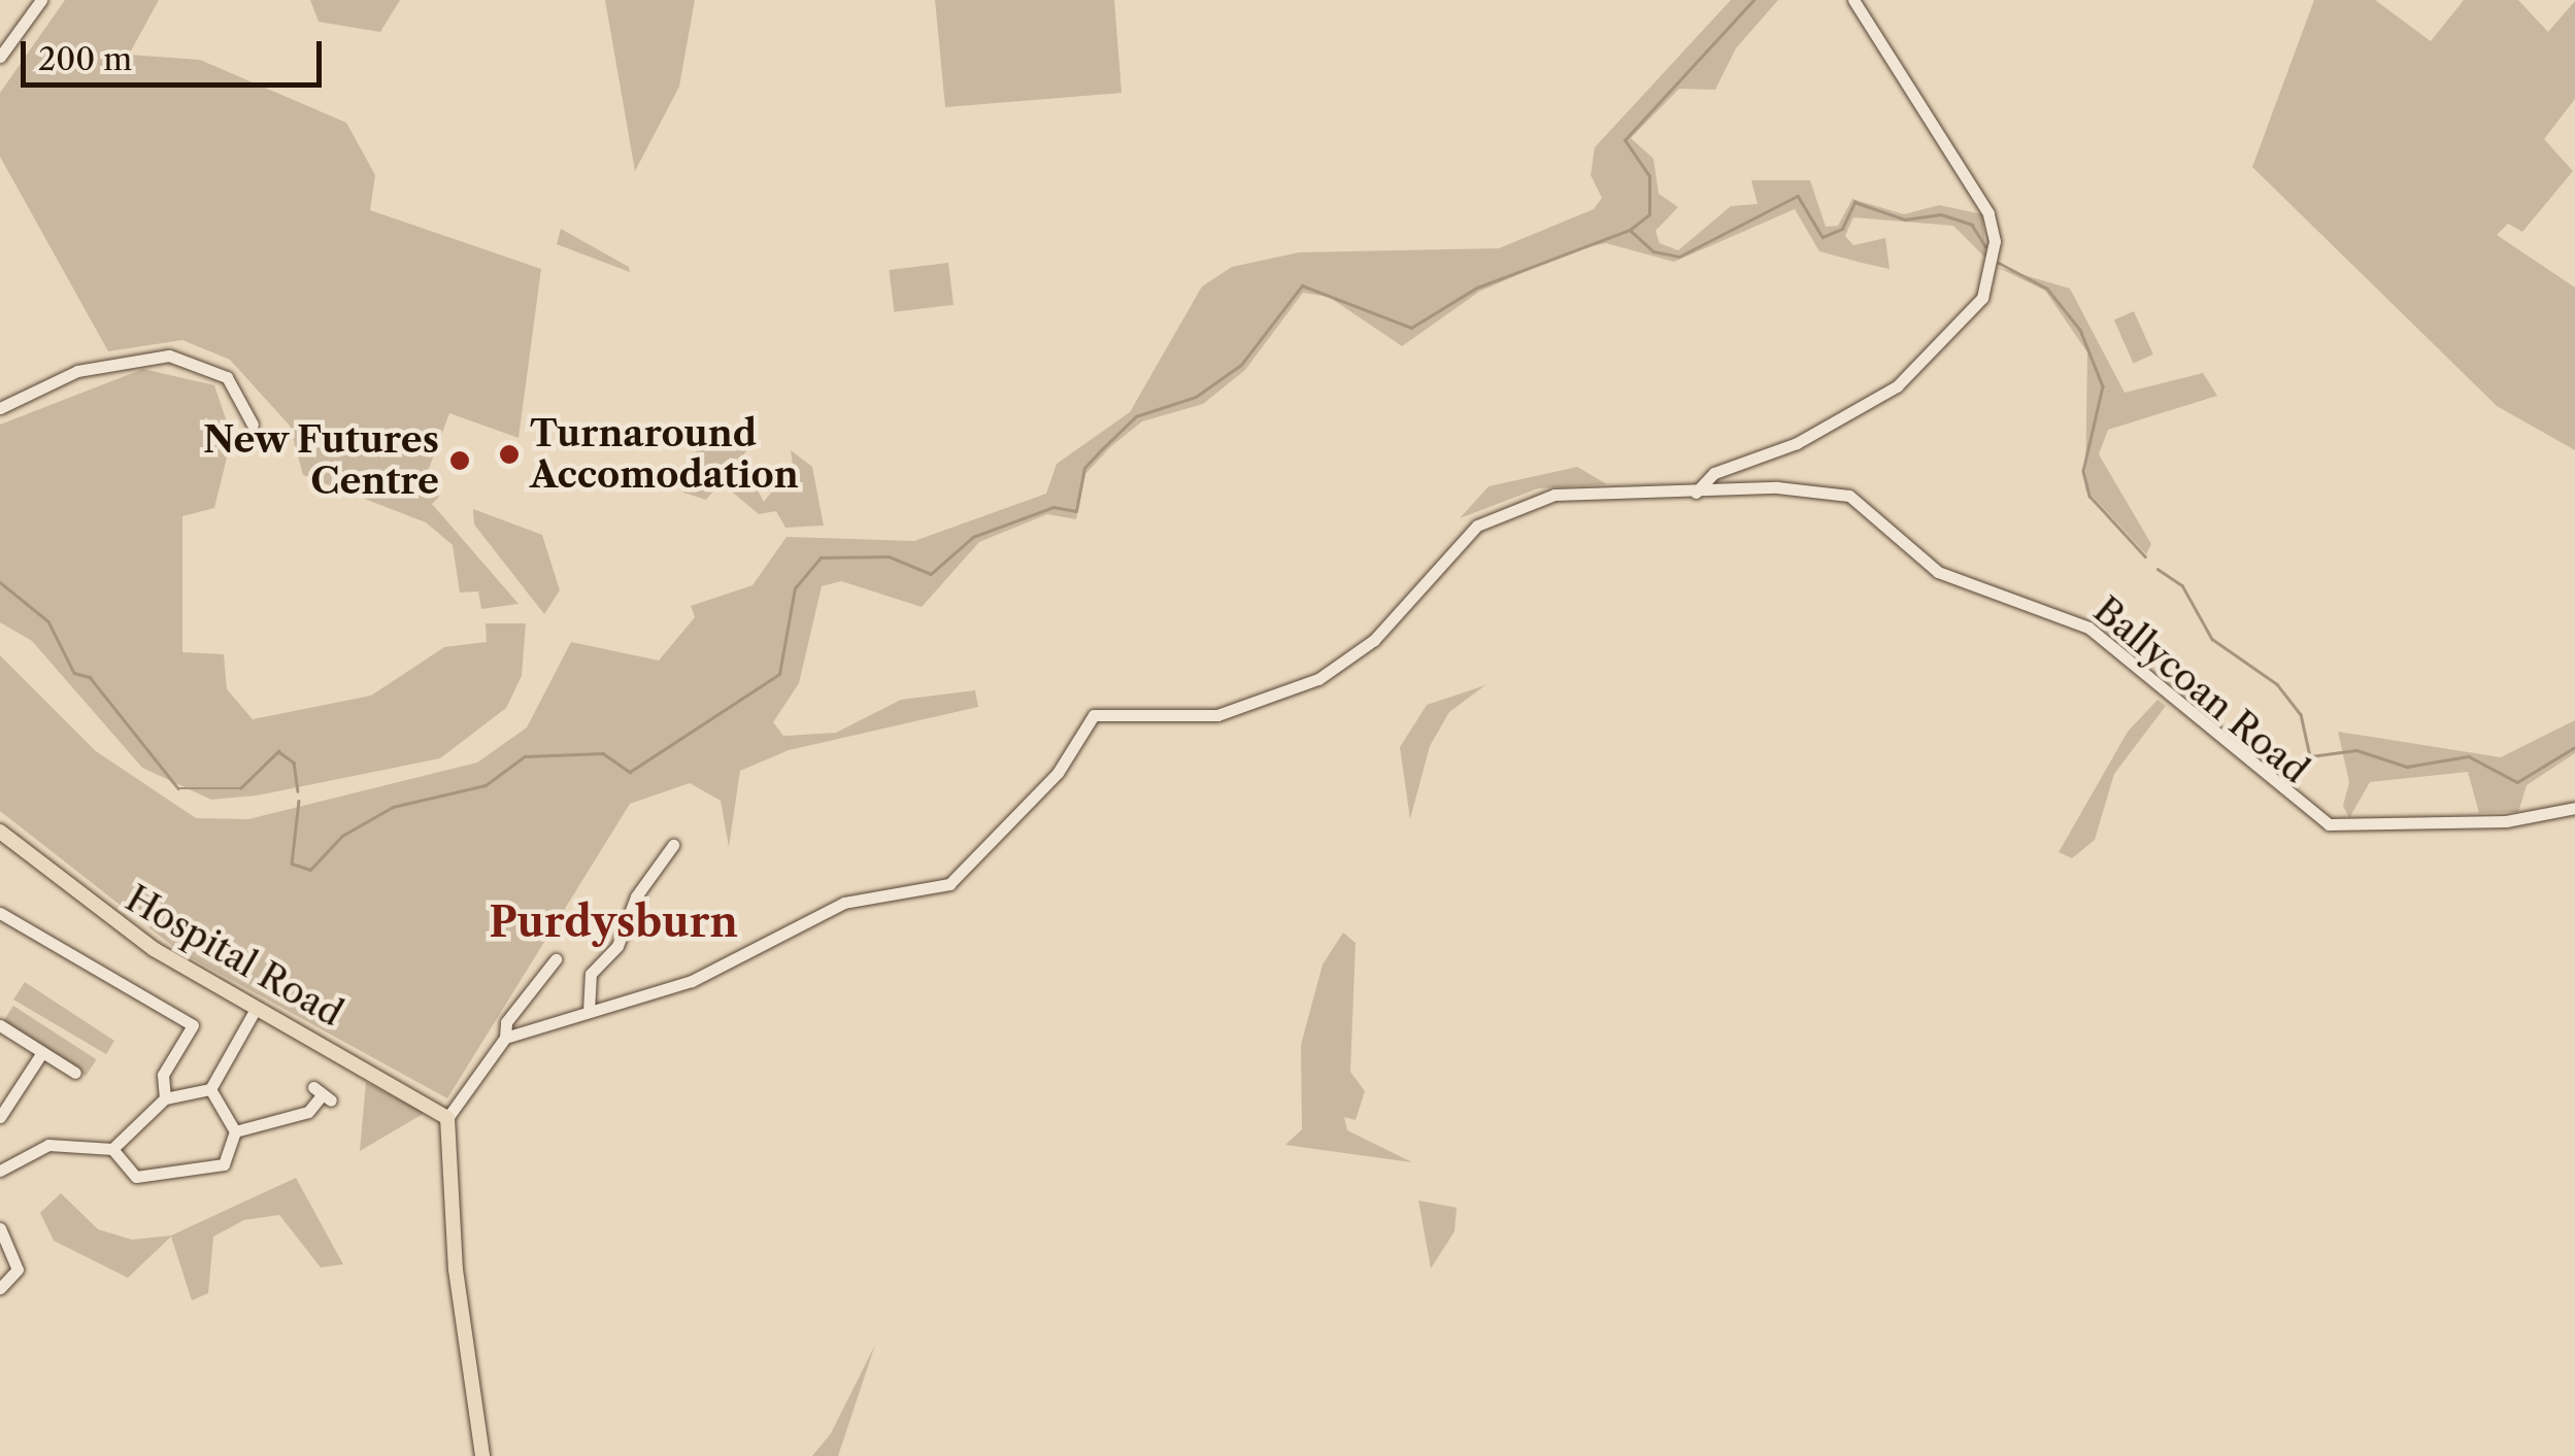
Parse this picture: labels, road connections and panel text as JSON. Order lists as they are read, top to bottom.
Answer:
{
  "streets": {
    "main road": ["Hospital Road"],
    "street": ["Ballycoan Road"]
  },
  "districts": ["Purdysburn"],
  "places": ["Turnaround Accomodation", "New Futures Centre"],
  "scale_bar": "200 m"
}
